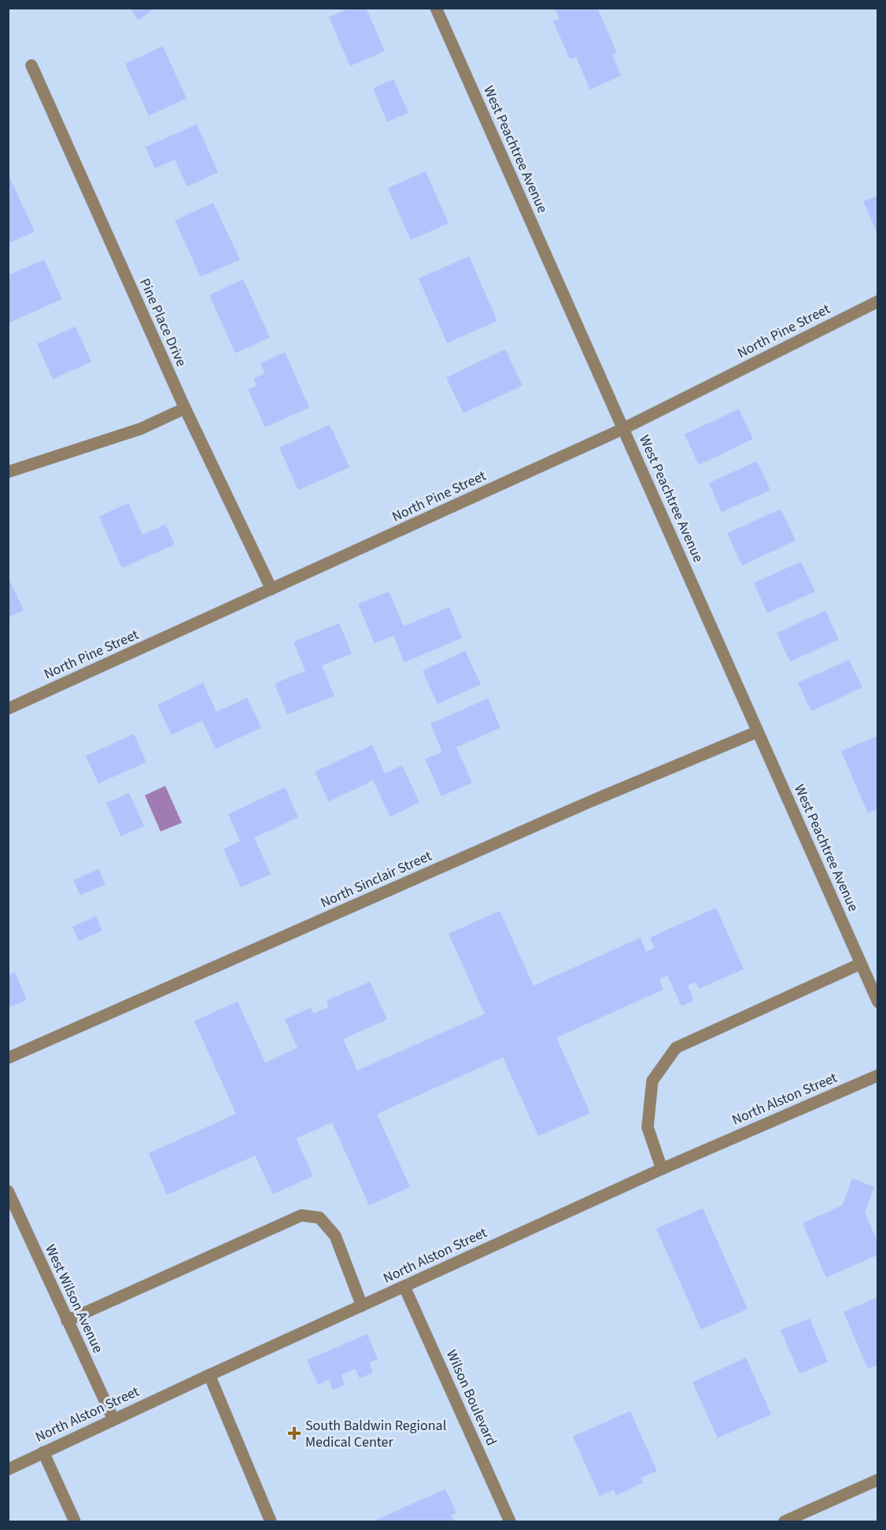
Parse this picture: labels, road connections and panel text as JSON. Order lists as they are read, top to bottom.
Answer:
{
  "streets": {
    "street": [
      "West Peachtree Avenue",
      "Pine Place Drive",
      "North Pine Street",
      "North Sinclair Street",
      "North Alston Street",
      "West Wilson Avenue",
      "Wilson Boulevard"
    ]
  },
  "crossings": [
    ["West Peachtree Avenue", "North Pine Street"],
    ["West Peachtree Avenue", "North Sinclair Street"],
    ["Pine Place Drive", "North Pine Street"],
    ["North Alston Street", "West Wilson Avenue"],
    ["North Alston Street", "Wilson Boulevard"]
  ],
  "places": {
    "health": ["South Baldwin Regional Medical Center"]
  }
}
